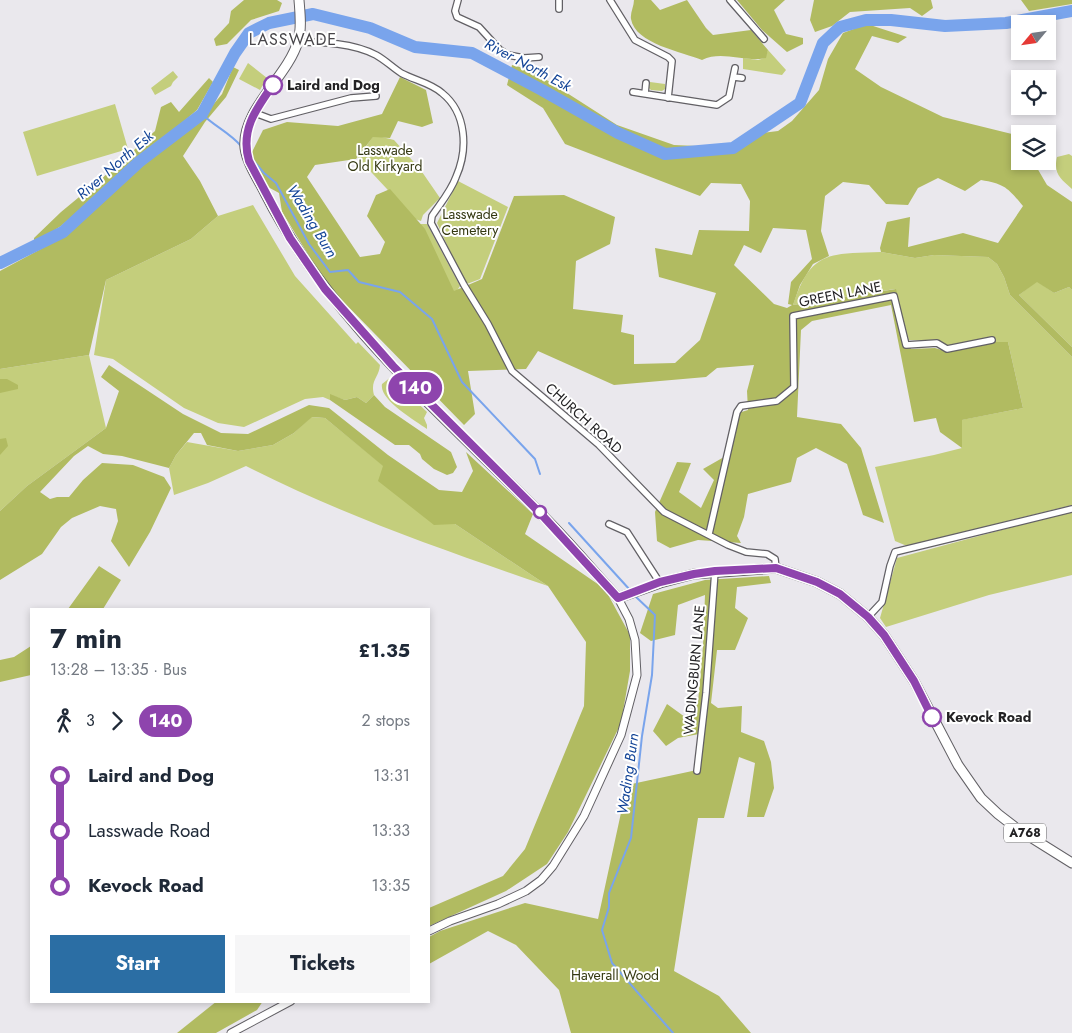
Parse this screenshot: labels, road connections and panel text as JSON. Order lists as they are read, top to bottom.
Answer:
{
  "streets": {
    "main road": ["A768"],
    "street": ["GREEN LANE", "CHURCH ROAD", "WADINGBURN LANE"]
  },
  "crossings": [
    ["GREEN LANE", "CHURCH ROAD"],
    ["CHURCH ROAD", "A768"],
    ["WADINGBURN LANE", "A768"]
  ],
  "districts": ["LASSWADE"],
  "water": ["River North Esk", "Wading Burn"],
  "parks": ["Lasswade Old Kirkyard", "Lasswade Cemetery", "Haverall Wood"],
  "places": ["Laird and Dog", "Kevock Road"],
  "lines": ["bus line 140"],
  "north": "bottom left",
  "page": {
    "on_map": "140",
    "heading": ["7 min", "13:28 – 13:35 · Bus", "£1.35"],
    "legs": ["3", "140", "2 stops"],
    "list": [
      {
        "name": "Laird and Dog",
        "value": "13:31"
      },
      {
        "name": "Lasswade Road",
        "value": "13:33"
      },
      {
        "name": "Kevock Road",
        "value": "13:35"
      }
    ],
    "buttons": ["Start", "Tickets"]
  }
}
